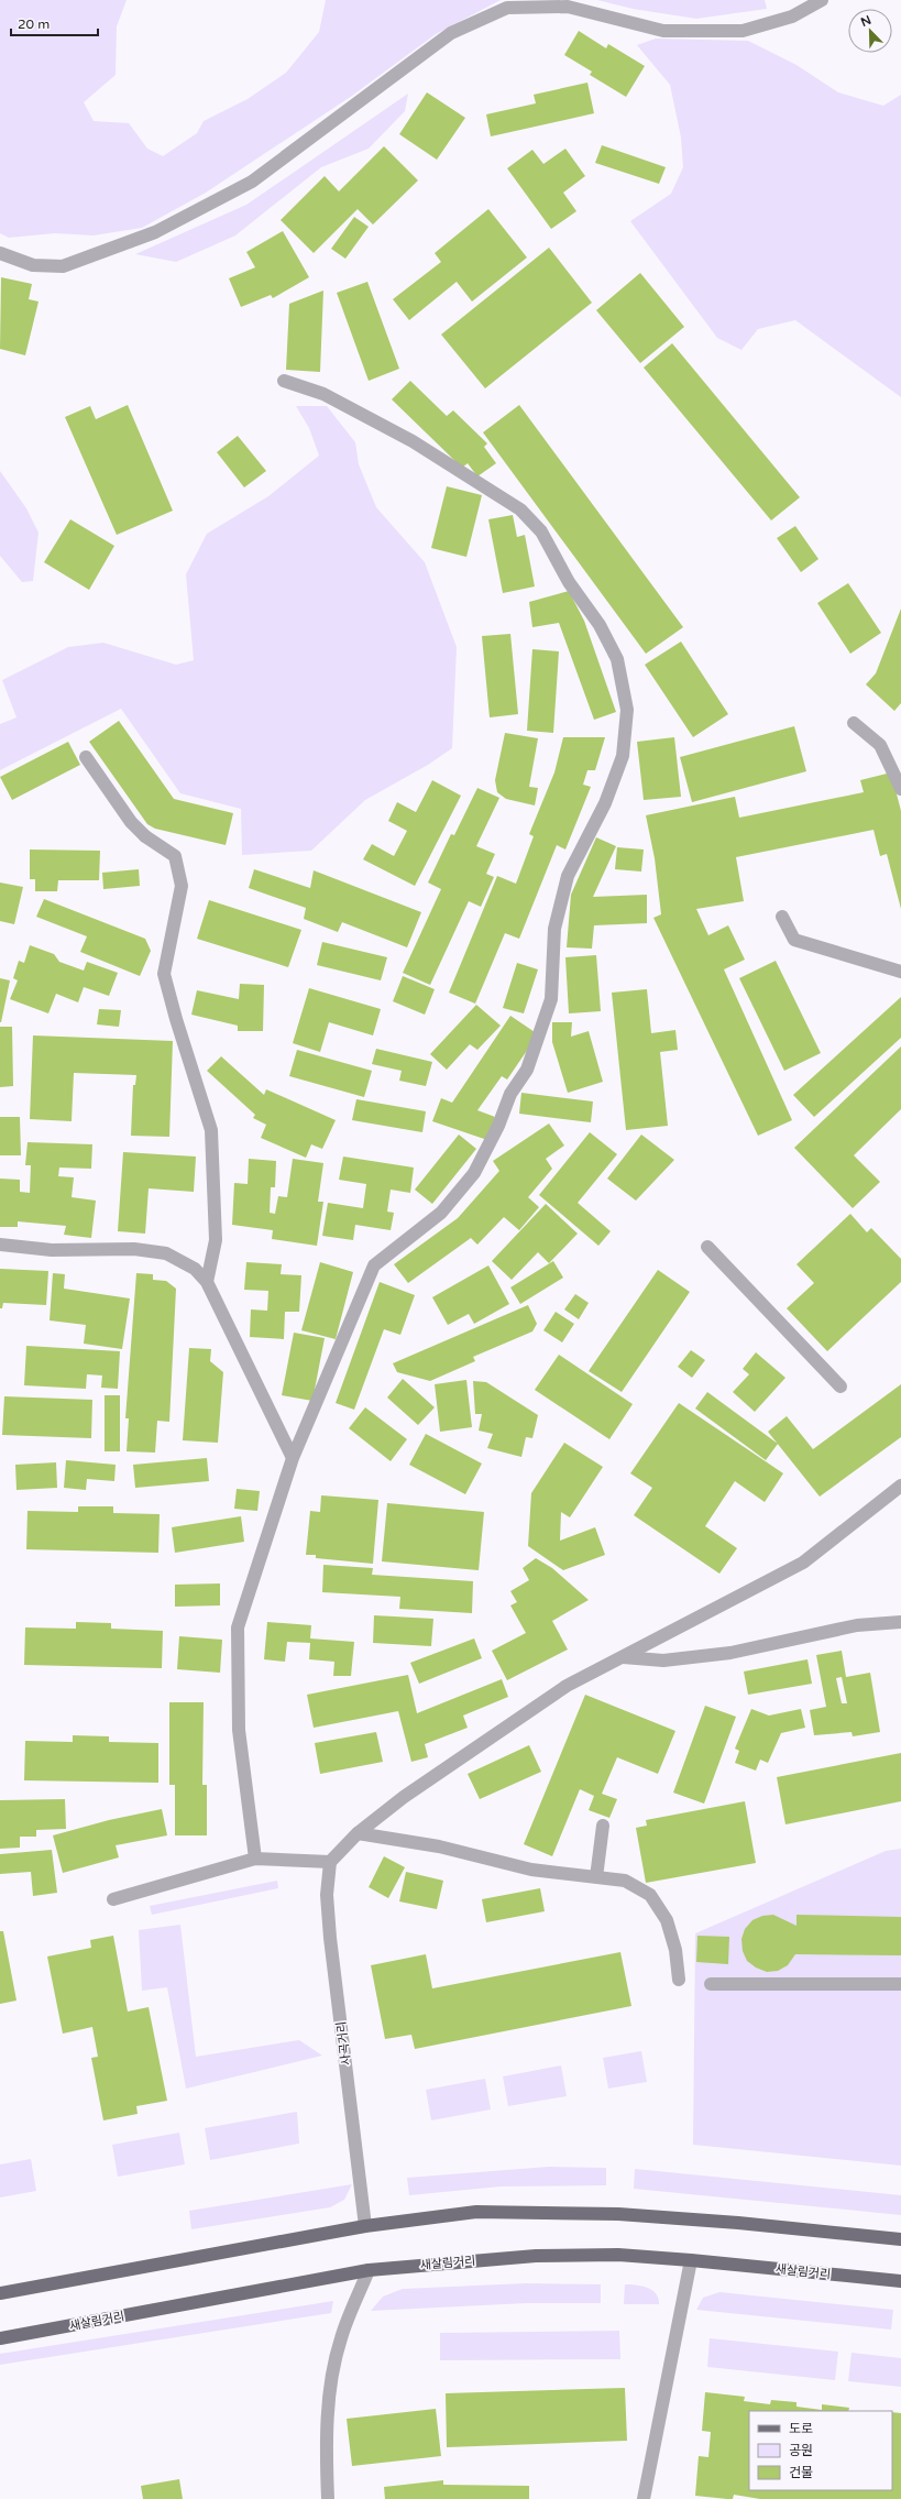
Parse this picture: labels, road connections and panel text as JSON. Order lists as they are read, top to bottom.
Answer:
{
  "streets": {
    "main road": ["새살림거리"],
    "street": ["사곡거리"]
  },
  "legend": ["도로", "공원", "건물"],
  "scale_bar": "20 m",
  "north": "top left"
}
